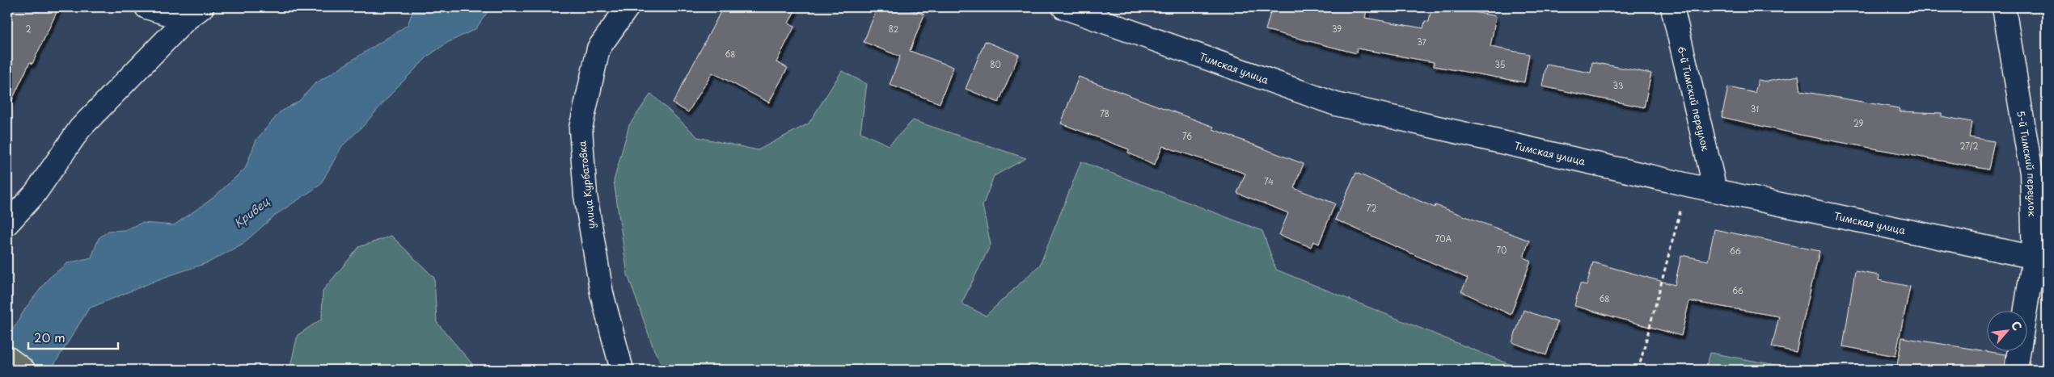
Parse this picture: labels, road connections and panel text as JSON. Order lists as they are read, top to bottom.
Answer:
{
  "streets": {
    "street": [
      "Тимская улица",
      "6-й Тимский переулок",
      "5-й Тимский переулок",
      "улица Курбатовка"
    ]
  },
  "crossings": [
    ["Тимская улица", "6-й Тимский переулок"],
    ["Тимская улица", "5-й Тимский переулок"]
  ],
  "water": ["Кривец"],
  "house_numbers": [
    "2",
    "82",
    "39",
    "37",
    "68",
    "80",
    "35",
    "33",
    "31",
    "78",
    "29",
    "76",
    "27/2",
    "74",
    "72",
    "70А",
    "70",
    "66",
    "66",
    "68"
  ],
  "scale_bar": "20 m",
  "north": "top right"
}
